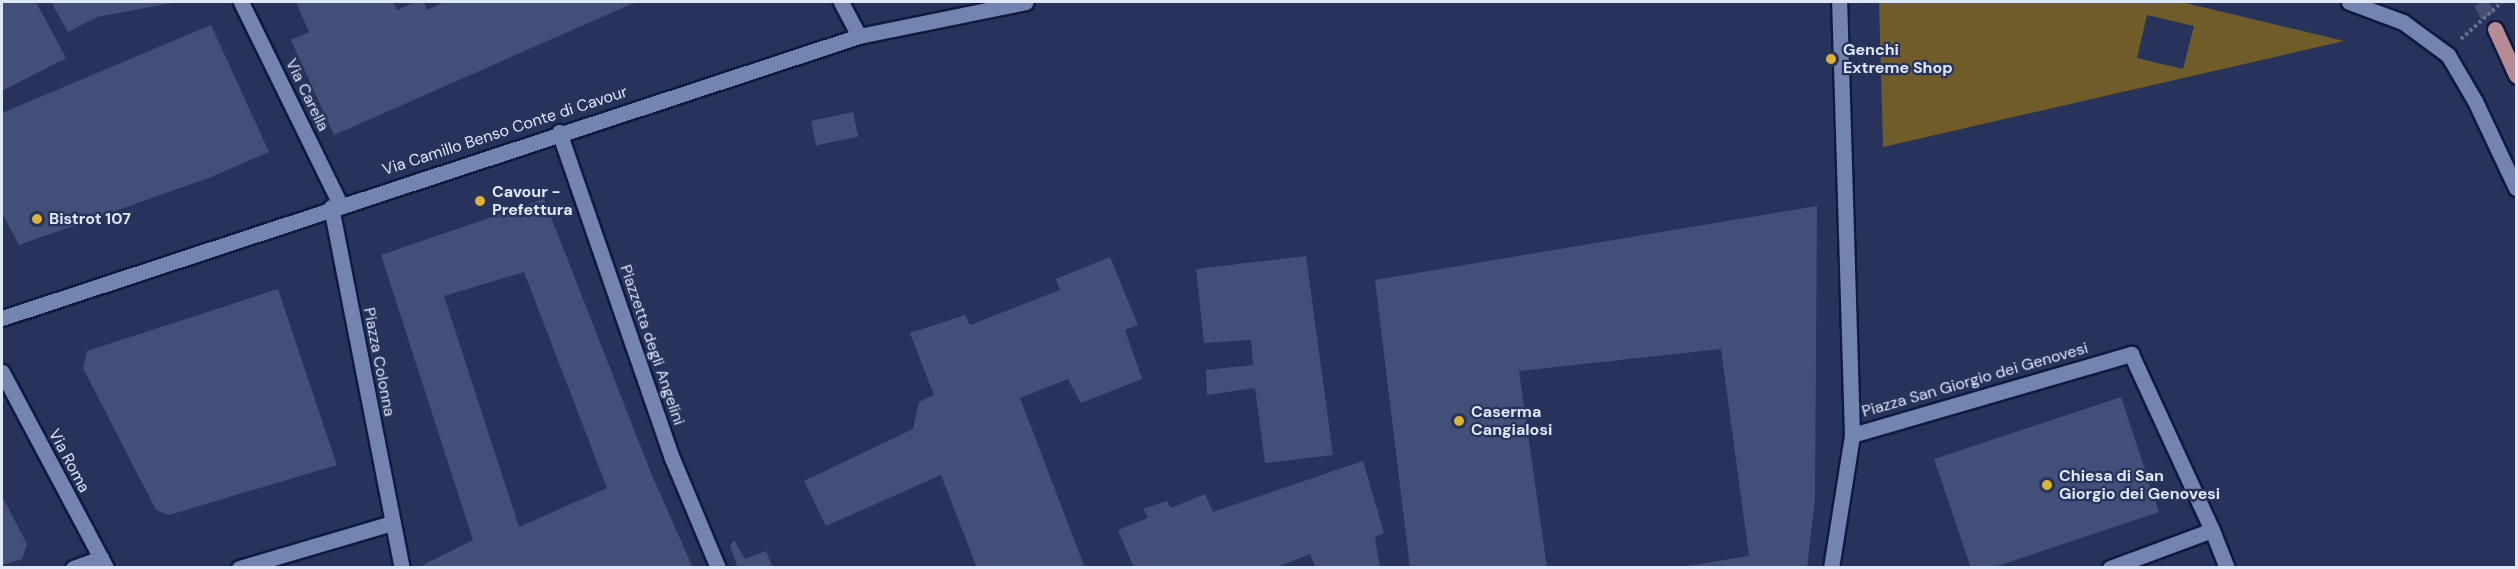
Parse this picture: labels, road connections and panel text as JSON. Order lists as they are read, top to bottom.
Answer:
{
  "streets": {
    "street": [
      "Via Carella",
      "Via Camillo Benso Conte di Cavour",
      "Piazzetta degli Angelini",
      "Piazza Colonna",
      "Piazza San Giorgio dei Genovesi",
      "Via Roma"
    ]
  },
  "crossings": [
    ["Via Carella", "Via Camillo Benso Conte di Cavour"],
    ["Via Carella", "Piazza Colonna"],
    ["Via Camillo Benso Conte di Cavour", "Piazzetta degli Angelini"],
    ["Via Camillo Benso Conte di Cavour", "Piazza Colonna"]
  ],
  "places": [
    "Genchi Extreme Shop",
    "Cavour - Prefettura",
    "Bistrot 107",
    "Caserma Cangialosi",
    "Chiesa di San Giorgio dei Genovesi"
  ]
}
